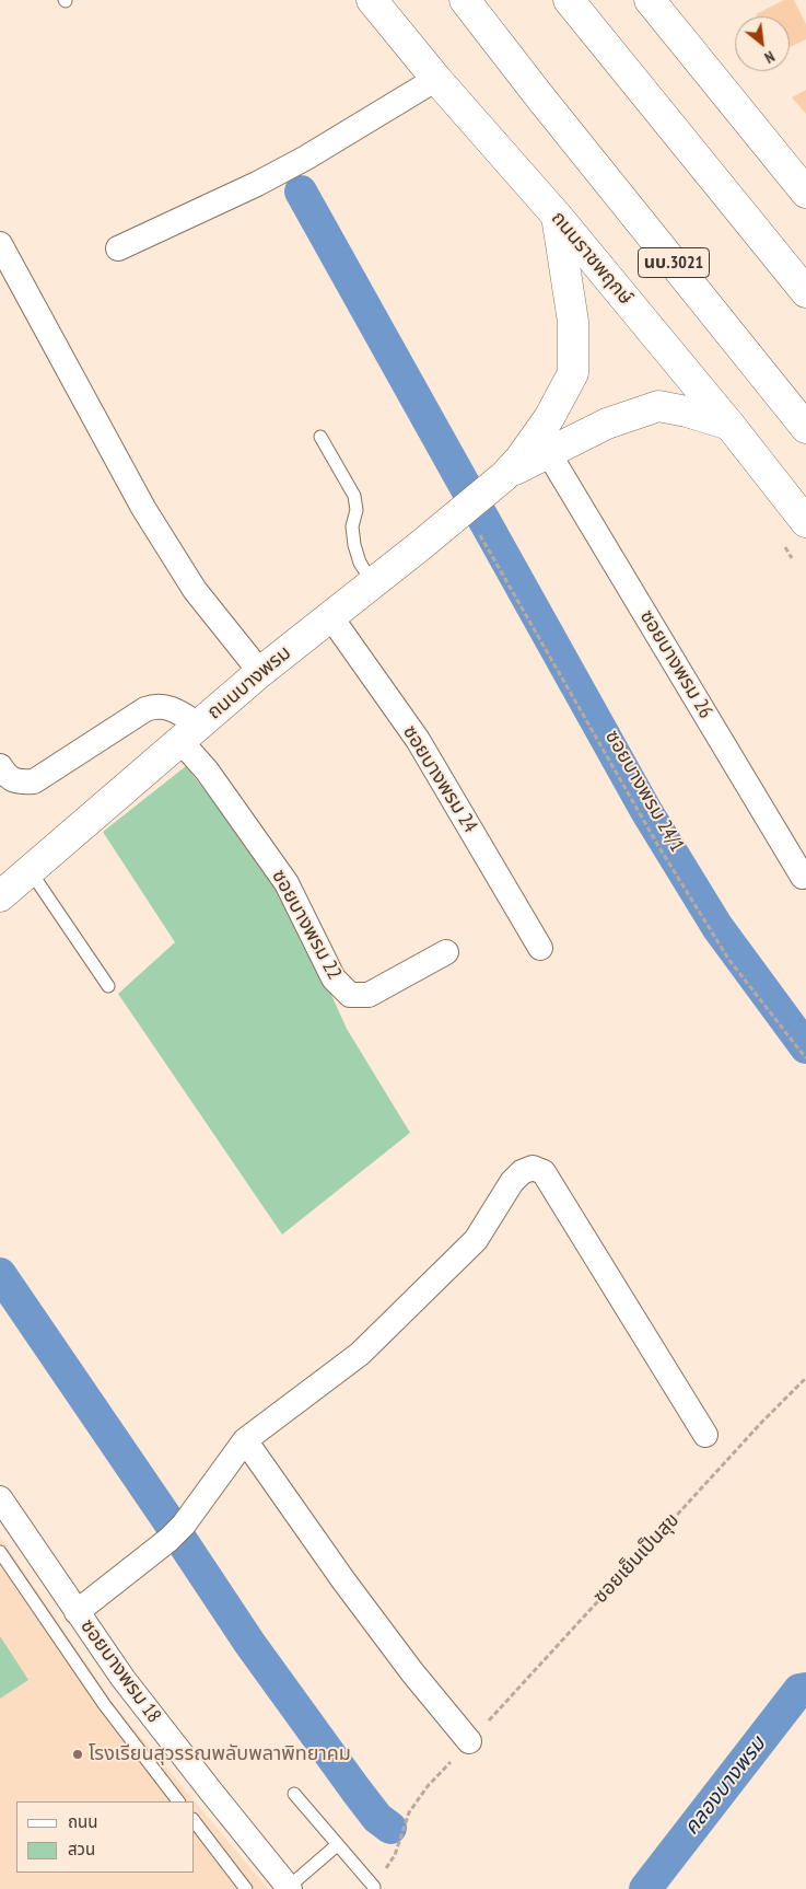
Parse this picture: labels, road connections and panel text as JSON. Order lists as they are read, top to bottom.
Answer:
{
  "streets": {
    "main road": ["ถนนราชพฤกษ์", "นบ.3021", "ถนนบางพรม"],
    "street": [
      "ซอยบางพรม 26",
      "ซอยบางพรม 24",
      "ซอยบางพรม 22",
      "ซอยบางพรม 18"
    ],
    "path": ["ซอยบางพรม 24/1", "ซอยเย็นเป็นสุข"]
  },
  "crossings": [
    ["ถนนราชพฤกษ์", "ถนนบางพรม"],
    ["ซอยบางพรม 26", "ถนนบางพรม"],
    ["ถนนบางพรม", "ซอยบางพรม 24"],
    ["ถนนบางพรม", "ซอยบางพรม 24/1"],
    ["ถนนบางพรม", "ซอยบางพรม 22"]
  ],
  "water": ["คลองบางพรม"],
  "places": ["โรงเรียนสุวรรณพลับพลาพิทยาคม"],
  "legend": ["ถนน", "สวน"],
  "north": "bottom right"
}
